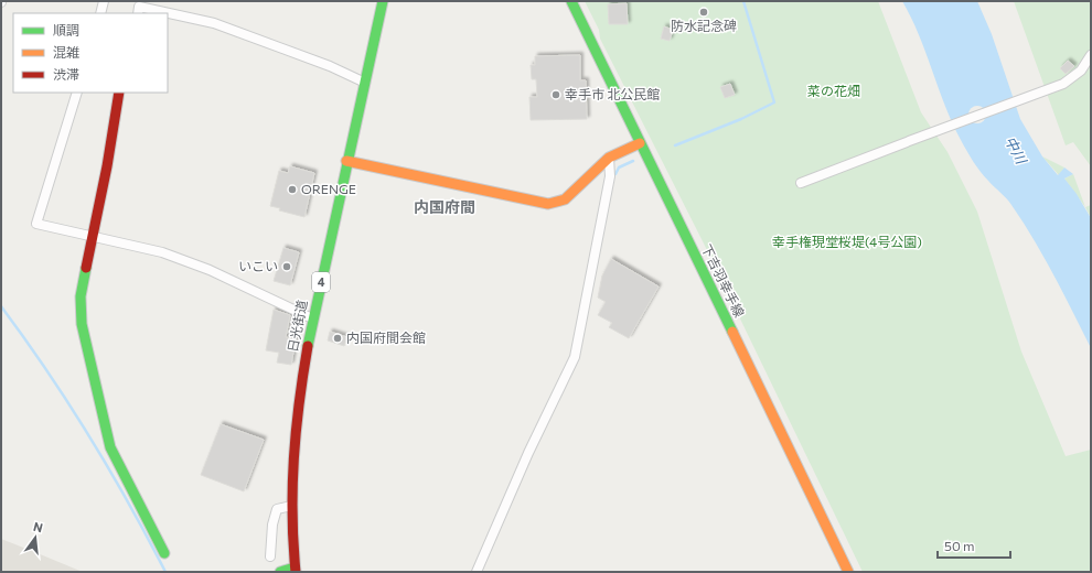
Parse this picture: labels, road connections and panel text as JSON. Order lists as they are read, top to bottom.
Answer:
{
  "streets": {
    "main road": ["下吉羽幸手線", "4", "日光街道"]
  },
  "districts": ["内国府間"],
  "water": ["中川"],
  "parks": ["菜の花畑", "幸手権現堂桜堤(4号公園)"],
  "places": [
    "防水記念碑",
    "幸手市 北公民館",
    "ORENGE",
    "いこい",
    "内国府間会館"
  ],
  "legend": ["順調", "混雑", "渋滞"],
  "scale_bar": "50 m",
  "north": "top"
}
